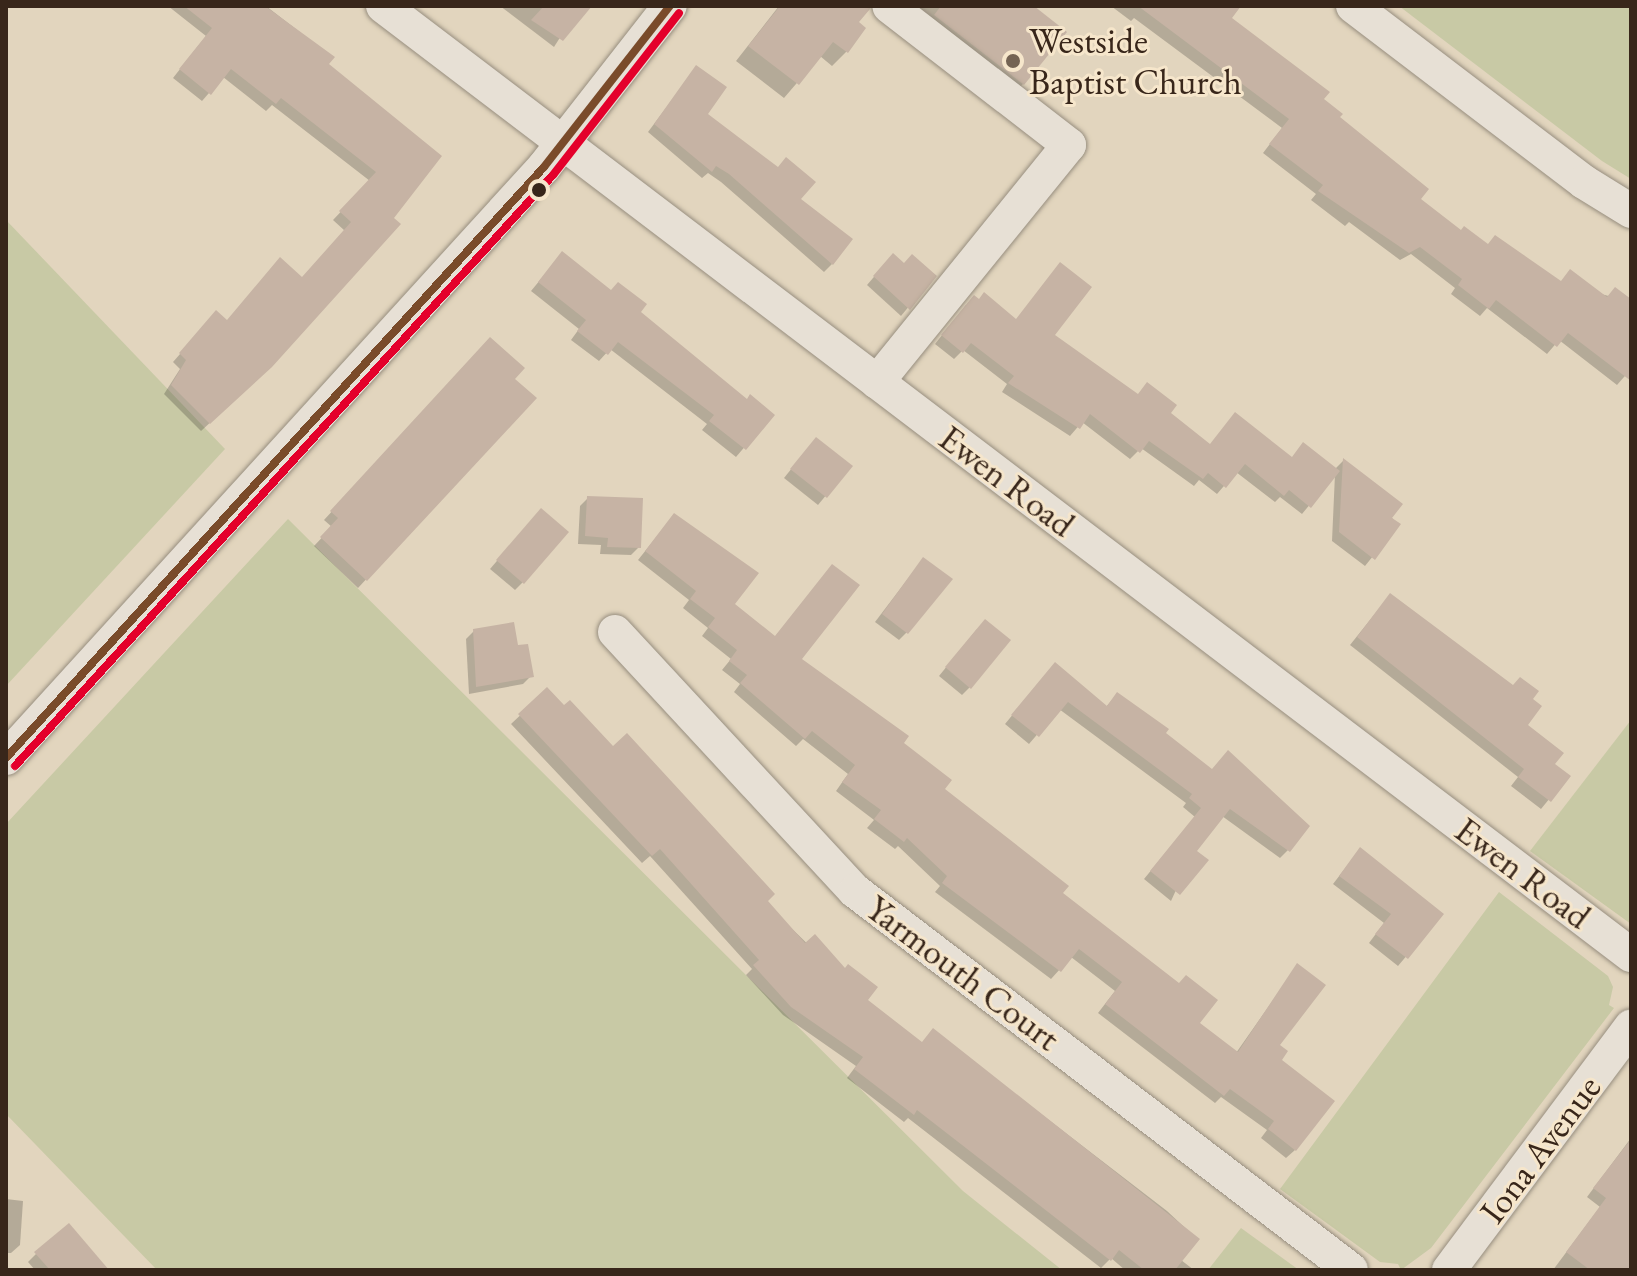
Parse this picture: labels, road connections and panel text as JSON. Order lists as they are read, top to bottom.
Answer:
{
  "streets": {
    "street": ["Ewen Road", "Yarmouth Court", "Iona Avenue"]
  },
  "places": ["Westside Baptist Church"]
}
